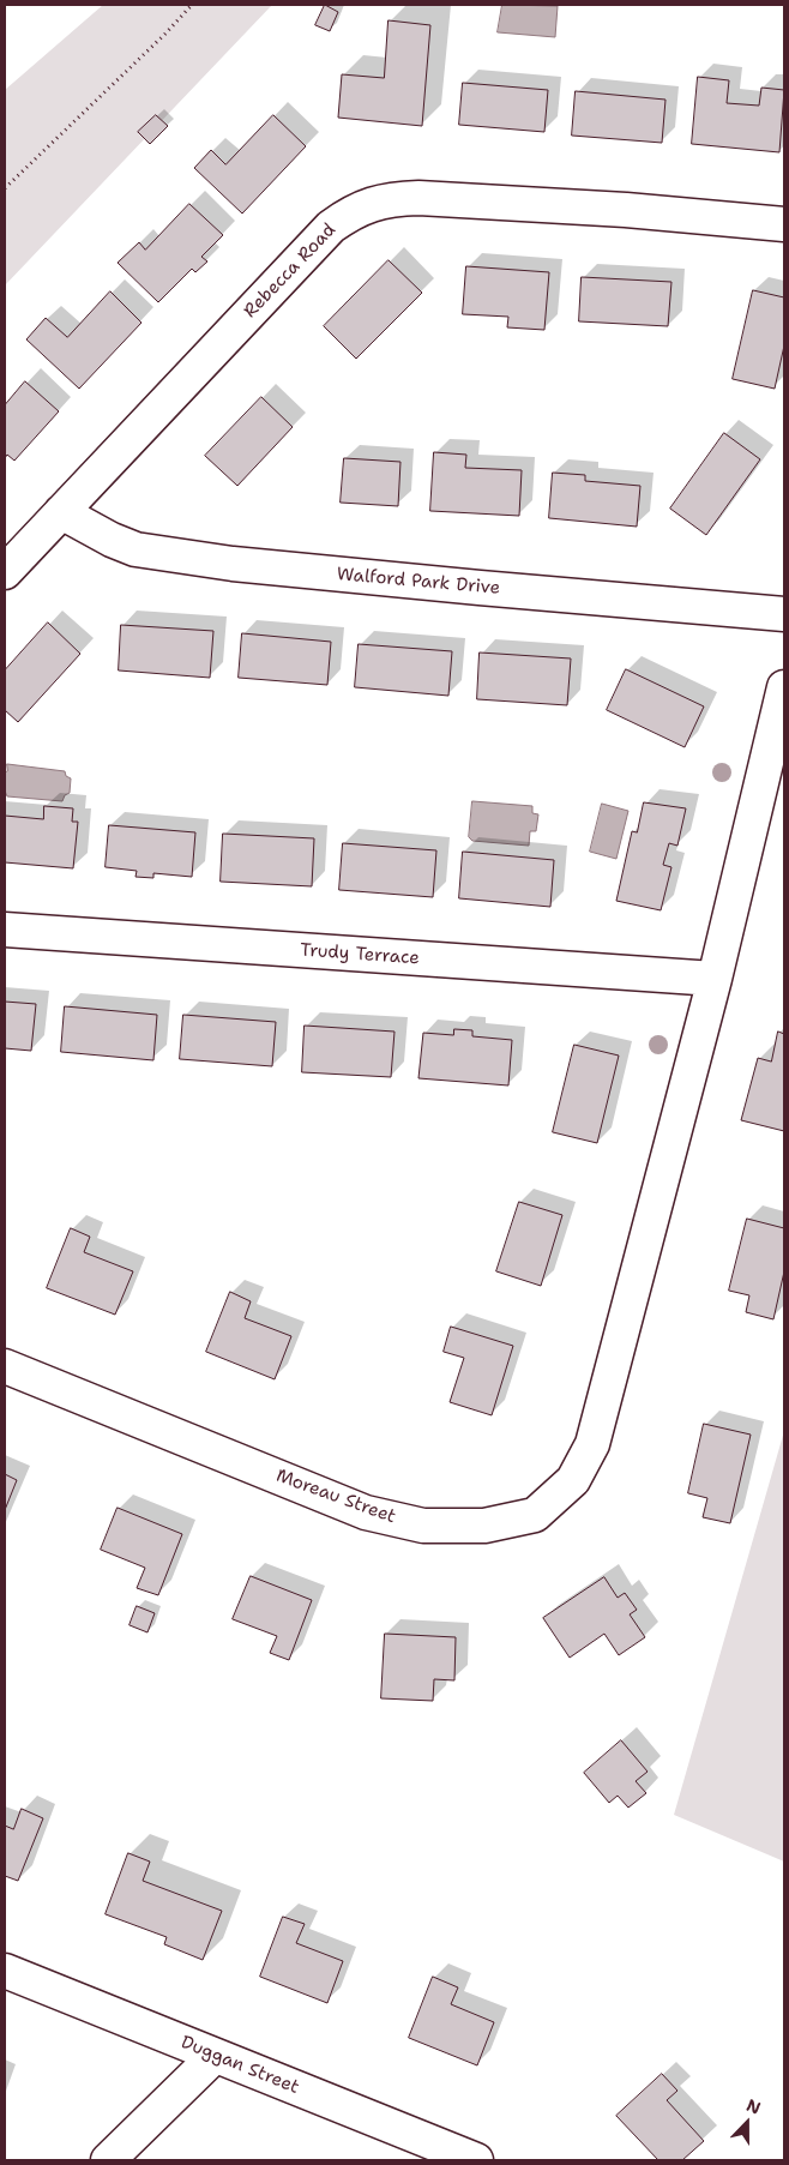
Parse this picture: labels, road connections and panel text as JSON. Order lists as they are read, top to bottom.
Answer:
{
  "streets": {
    "street": [
      "Rebecca Road",
      "Walford Park Drive",
      "Trudy Terrace",
      "Moreau Street",
      "Duggan Street"
    ]
  },
  "crossings": [
    ["Rebecca Road", "Walford Park Drive"],
    ["Trudy Terrace", "Moreau Street"]
  ],
  "north": "top"
}
